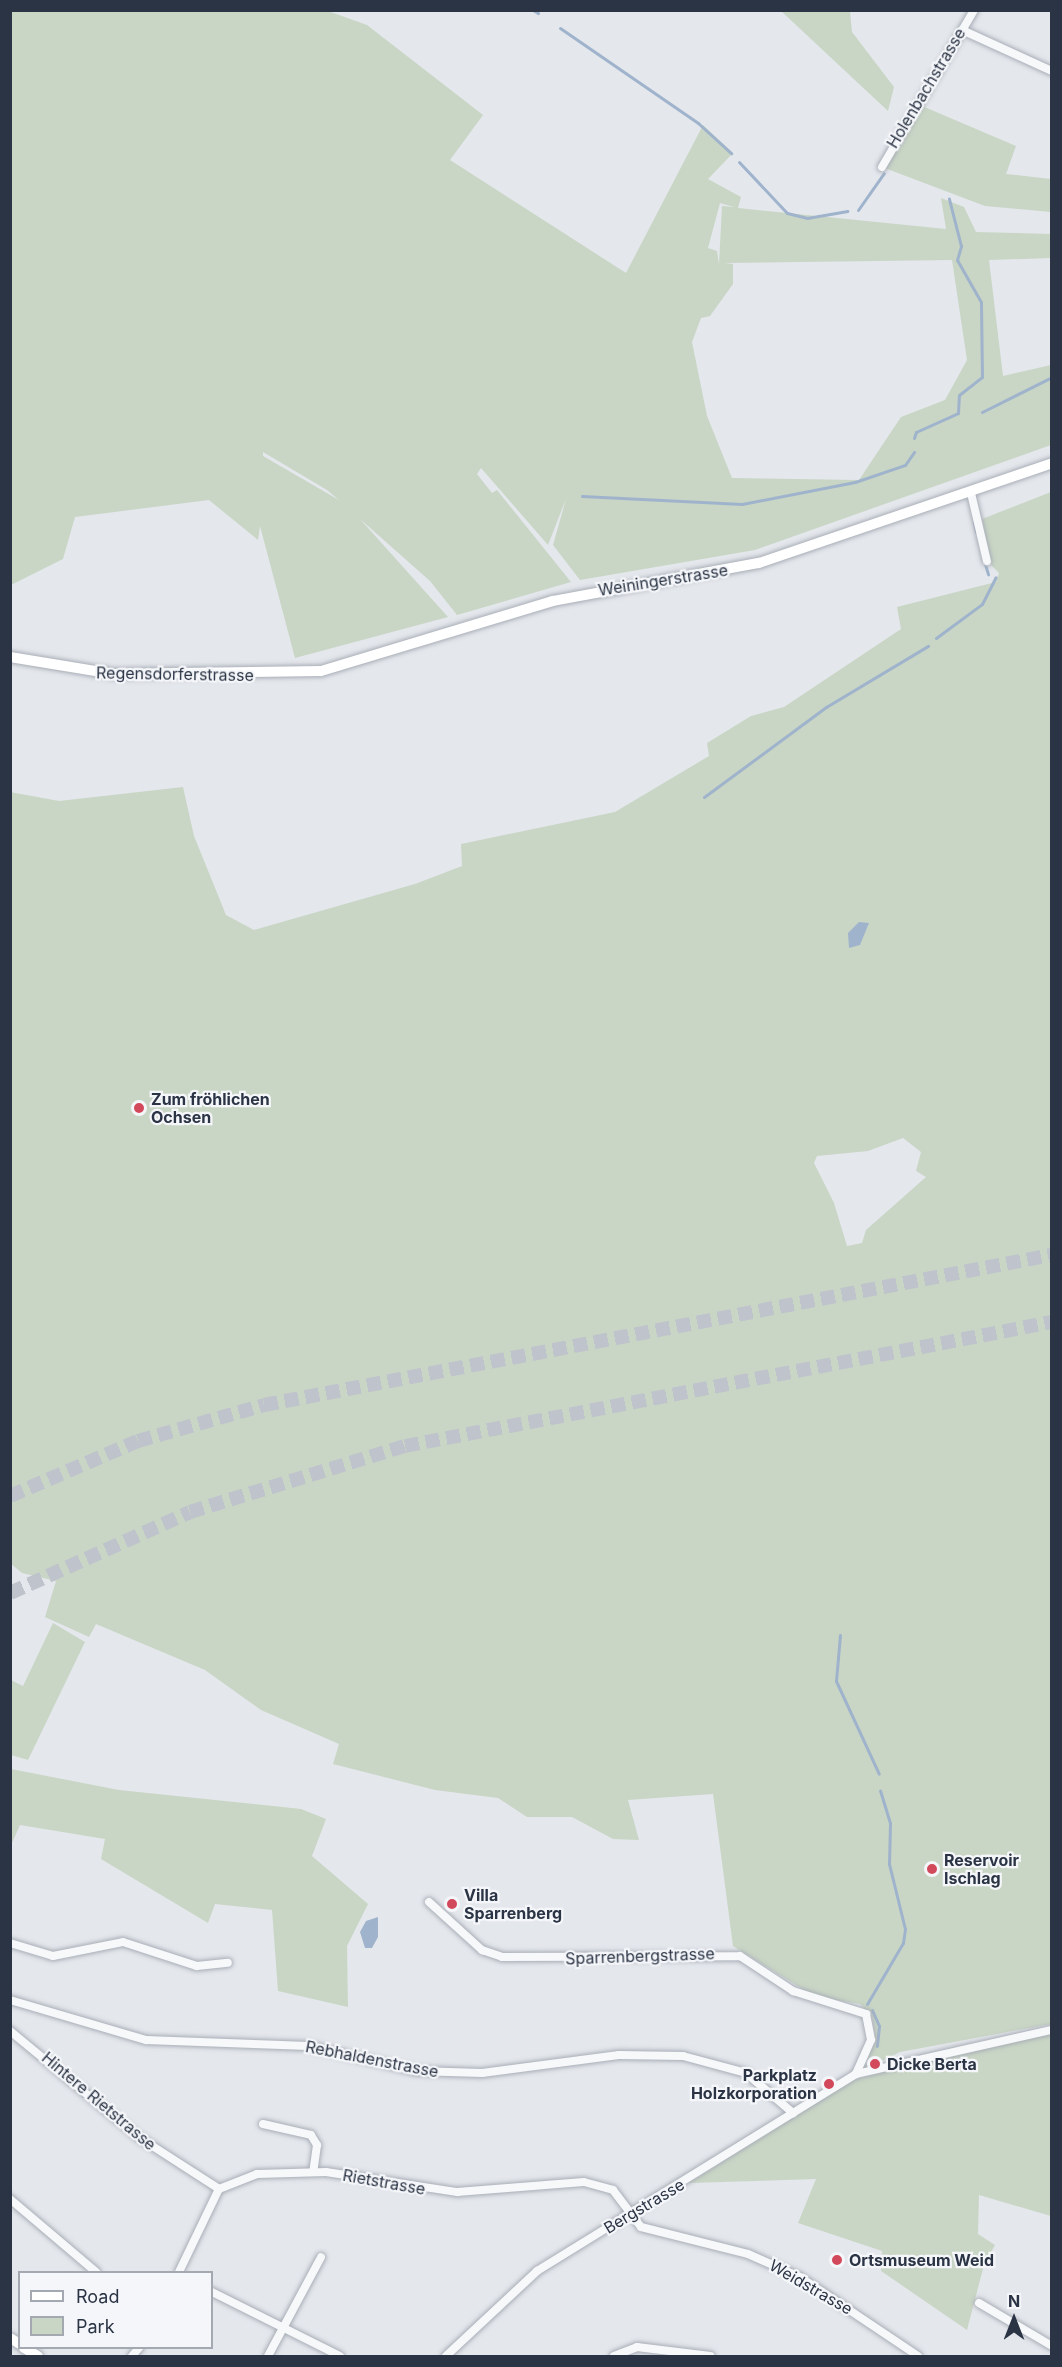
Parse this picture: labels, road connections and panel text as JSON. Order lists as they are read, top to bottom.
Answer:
{
  "streets": {
    "street": [
      "Holenbachstrasse",
      "Weiningerstrasse",
      "Regensdorferstrasse",
      "Sparrenbergstrasse",
      "Rebhaldenstrasse",
      "Hintere Rietstrasse",
      "Rietstrasse",
      "Bergstrasse",
      "Weidstrasse"
    ]
  },
  "crossings": [
    ["Weiningerstrasse", "Regensdorferstrasse"],
    ["Sparrenbergstrasse", "Bergstrasse"],
    ["Rebhaldenstrasse", "Bergstrasse"],
    ["Hintere Rietstrasse", "Rietstrasse"],
    ["Rietstrasse", "Bergstrasse"],
    ["Rietstrasse", "Weidstrasse"],
    ["Bergstrasse", "Weidstrasse"]
  ],
  "places": [
    "Zum fröhlichen Ochsen",
    "Reservoir Ischlag",
    "Villa Sparrenberg",
    "Dicke Berta",
    "Parkplatz Holzkorporation",
    "Ortsmuseum Weid"
  ],
  "legend": ["Road", "Park"],
  "north": "top"
}
